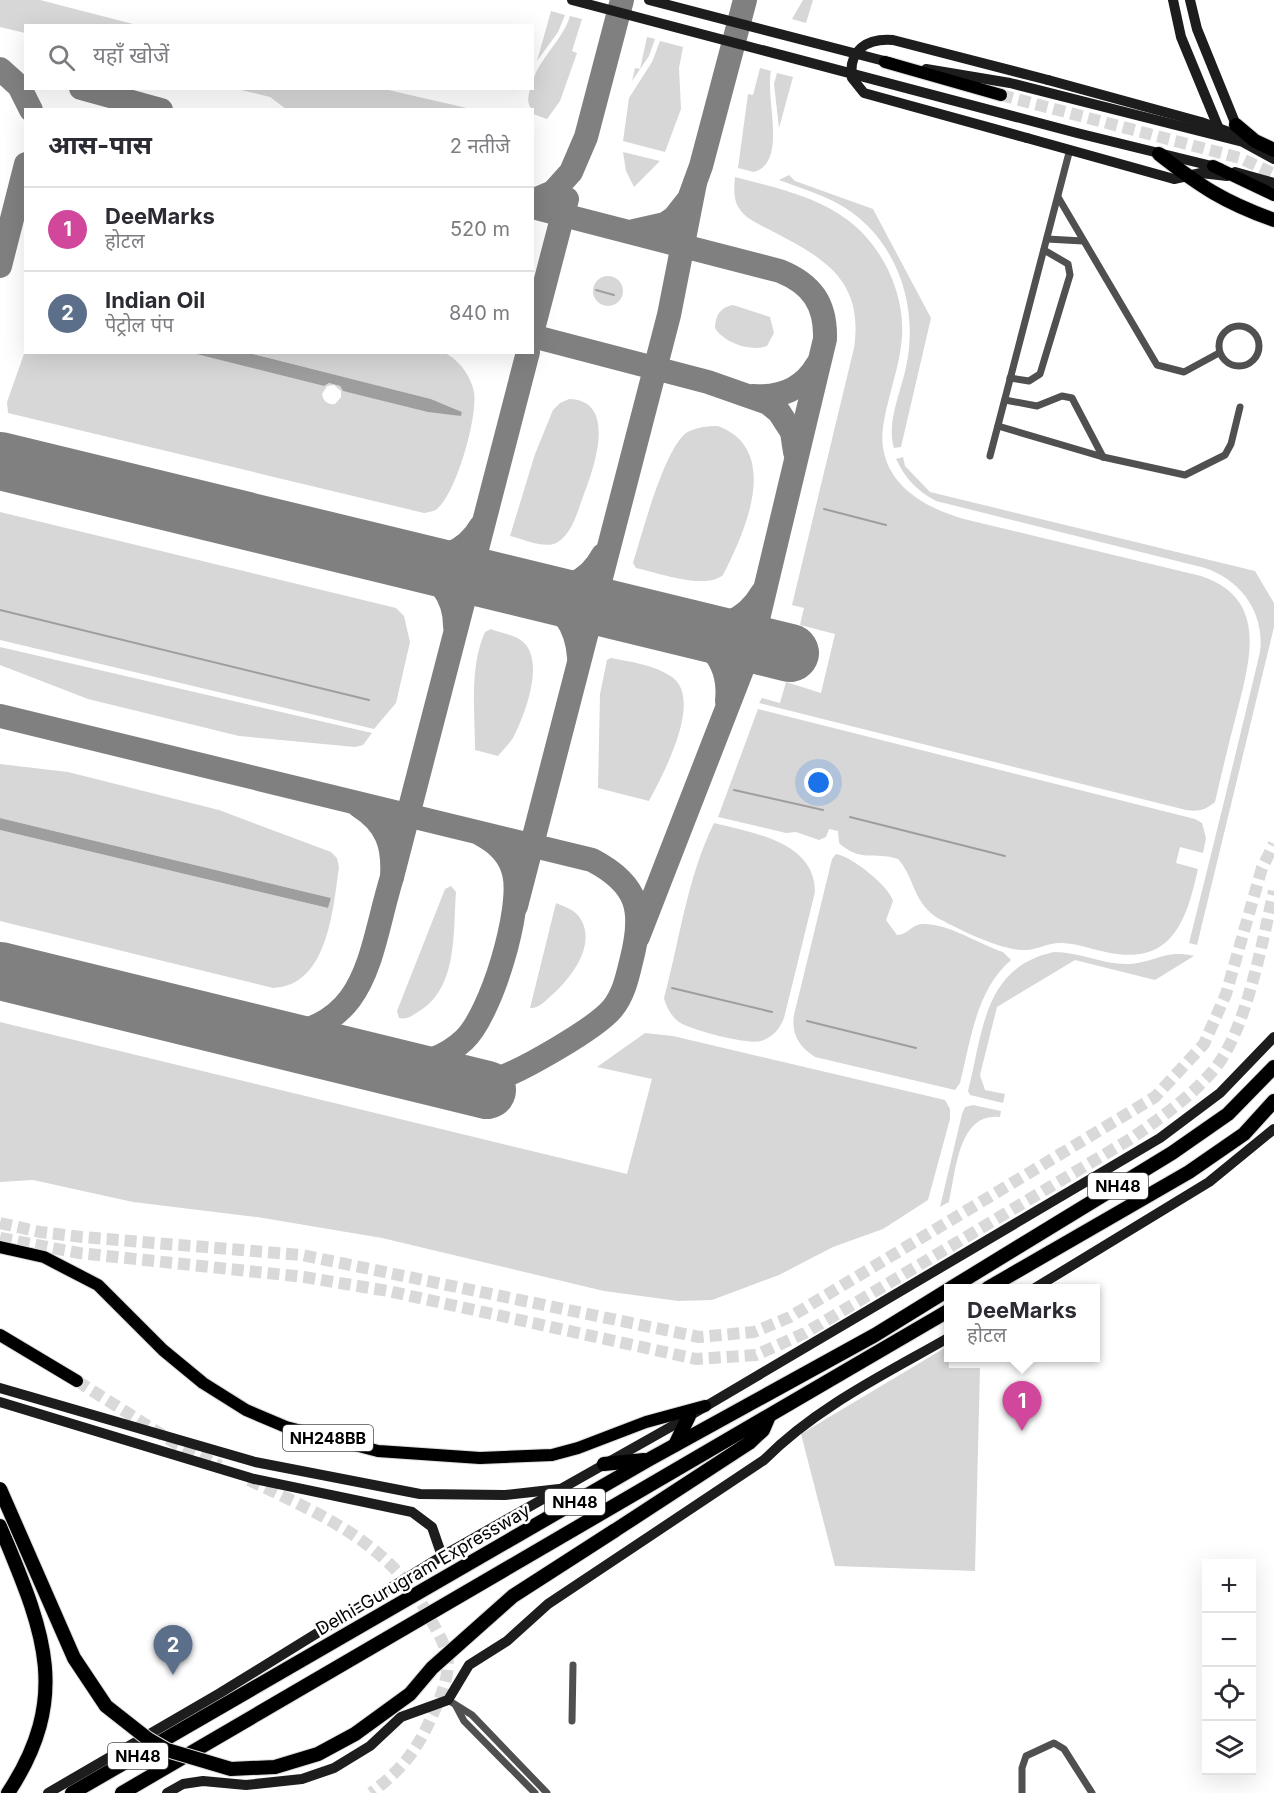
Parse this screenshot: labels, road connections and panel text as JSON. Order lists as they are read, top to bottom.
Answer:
{
  "streets": {
    "highway": ["NH48", "NH248BB", "Delhi-Gurugram Expressway"]
  },
  "page": {
    "search": "यहाँ खोजें",
    "heading": ["आस-पास", "2 नतीजे"],
    "list": [
      {
        "mark": "1",
        "name": "DeeMarks",
        "note": "होटल",
        "value": "520 m"
      },
      {
        "mark": "2",
        "name": "Indian Oil",
        "note": "पेट्रोल पंप",
        "value": "840 m"
      }
    ],
    "popup": ["DeeMarks", "होटल"],
    "pins": ["1", "2"],
    "map_buttons": ["+", "−"]
  }
}
